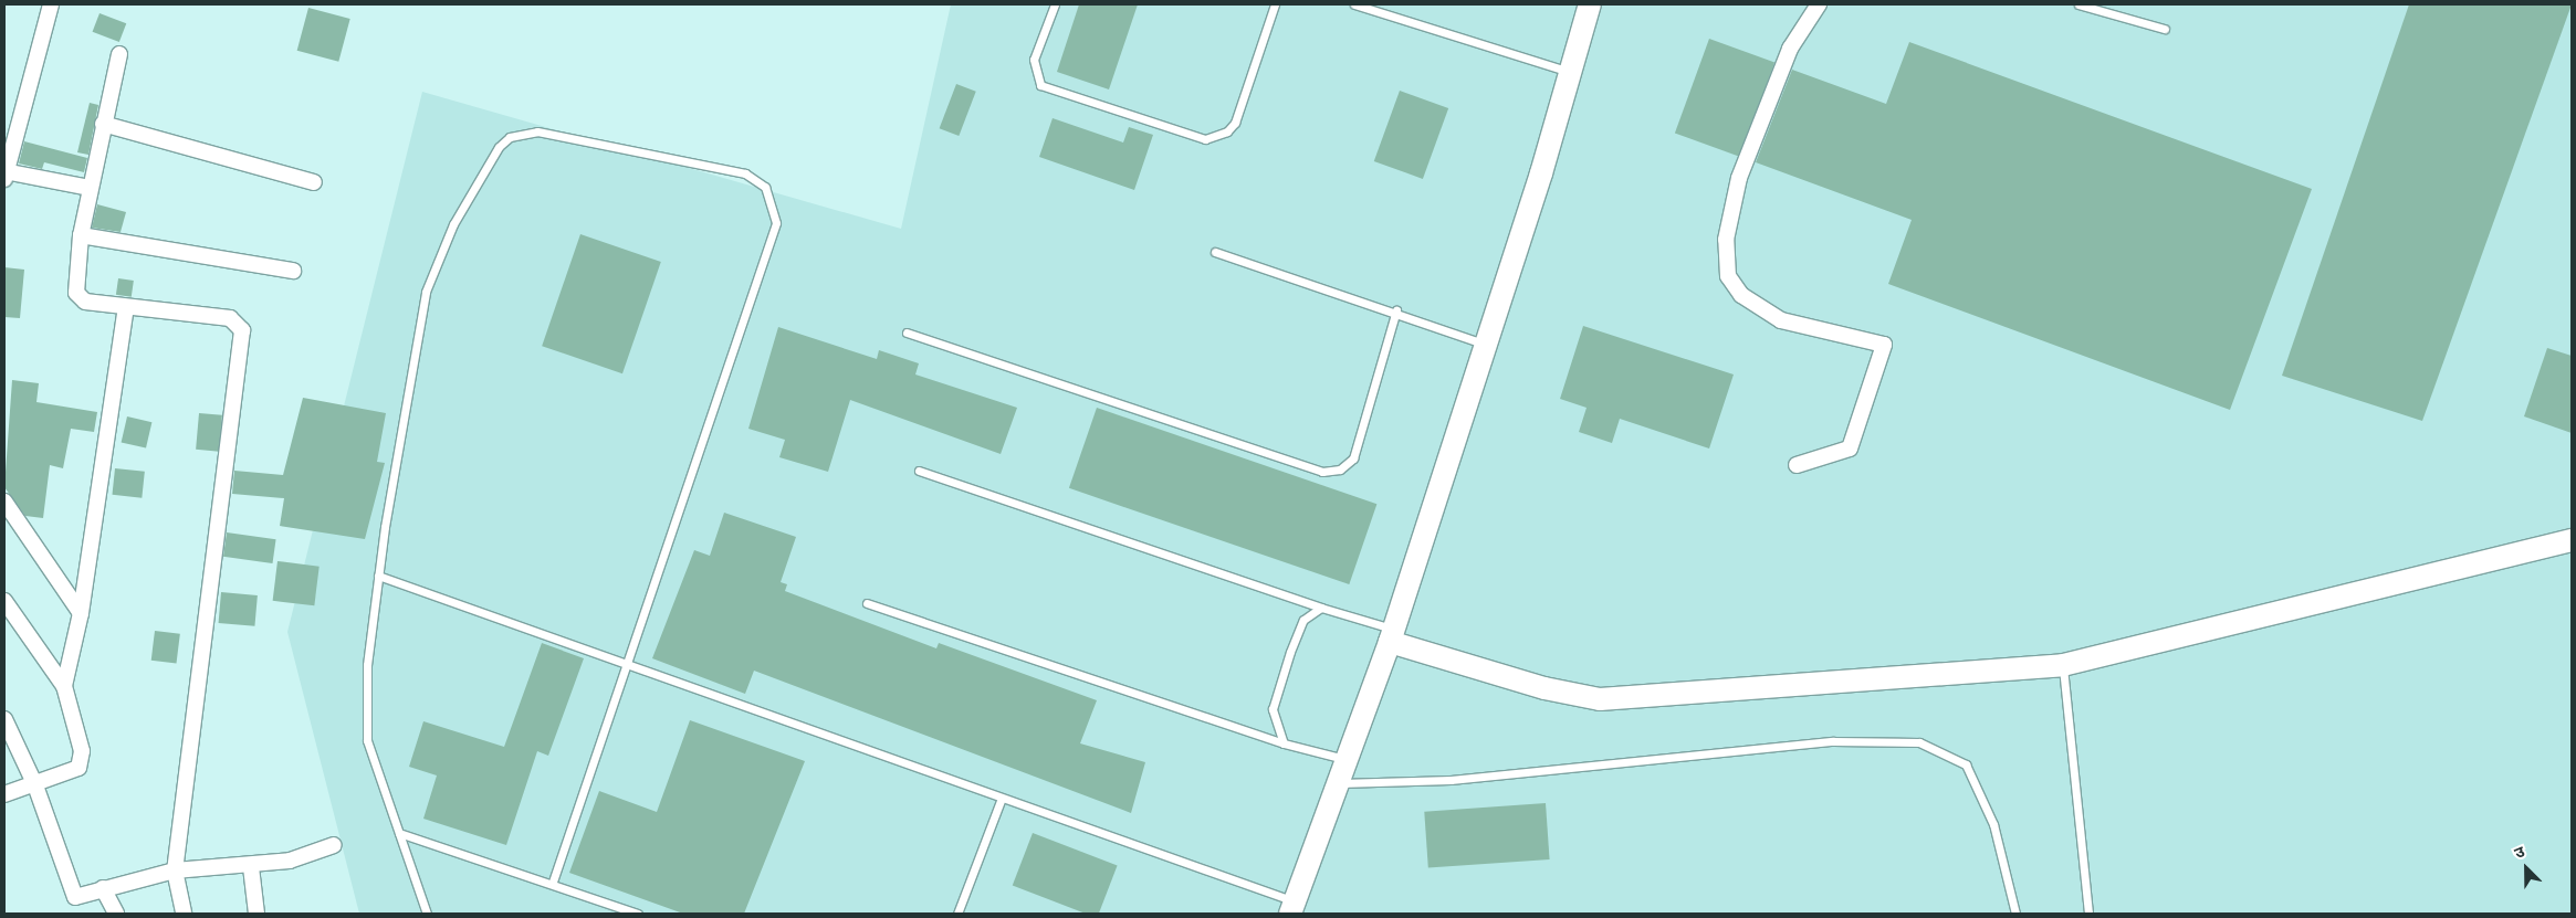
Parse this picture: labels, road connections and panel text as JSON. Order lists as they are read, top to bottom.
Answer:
{
  "north": "top left"
}
